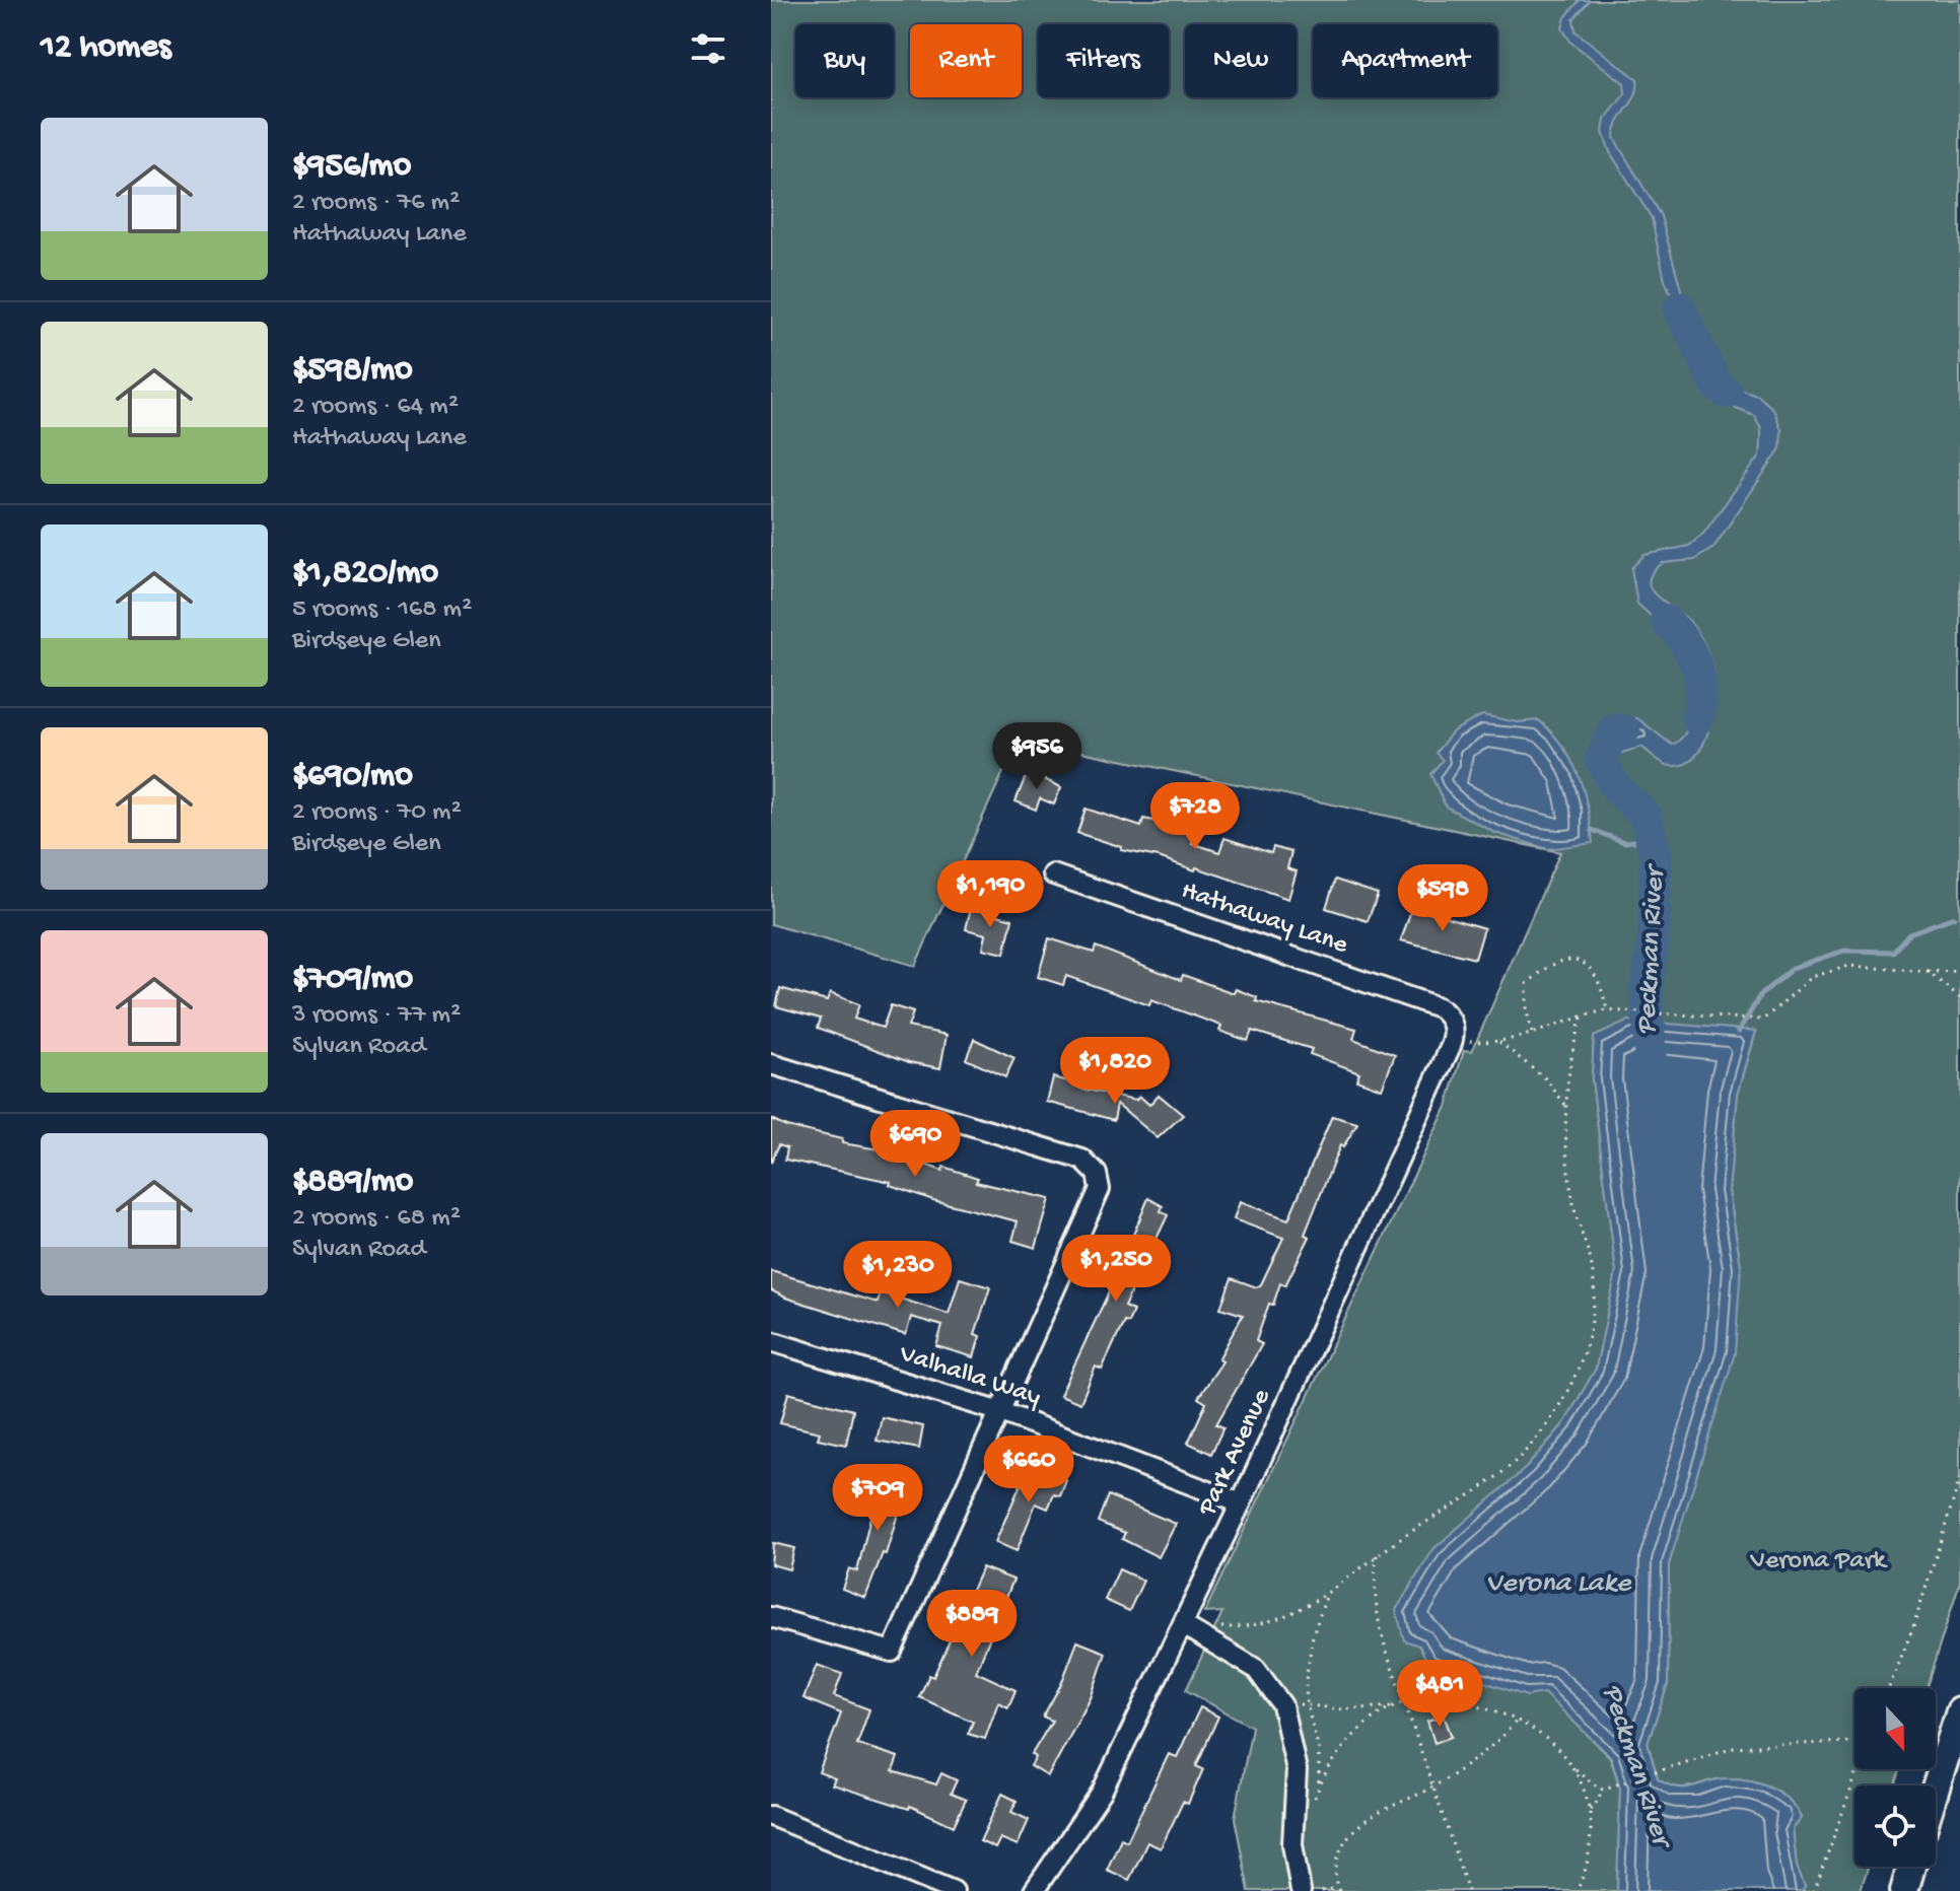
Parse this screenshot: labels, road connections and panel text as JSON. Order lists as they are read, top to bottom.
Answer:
{
  "streets": {
    "street": ["Hathaway Lane", "Valhalla Way", "Park Avenue"]
  },
  "crossings": [
    ["Hathaway Lane", "Park Avenue"],
    ["Valhalla Way", "Park Avenue"]
  ],
  "water": ["Peckman River", "Verona Lake"],
  "parks": ["Verona Park"],
  "north": "bottom",
  "page": {
    "heading": "12 homes",
    "chip": [
      "Buy",
      "Rent",
      "Filters",
      "New",
      "Apartment"
    ],
    "list": [
      {
        "name": "$956/mo",
        "note": "2 rooms · 76 m² · Hathaway Lane"
      },
      {
        "name": "$598/mo",
        "note": "2 rooms · 64 m² · Hathaway Lane"
      },
      {
        "name": "$1,820/mo",
        "note": "5 rooms · 168 m² · Birdseye Glen"
      },
      {
        "name": "$690/mo",
        "note": "2 rooms · 70 m² · Birdseye Glen"
      },
      {
        "name": "$709/mo",
        "note": "3 rooms · 77 m² · Sylvan Road"
      },
      {
        "name": "$889/mo",
        "note": "2 rooms · 68 m² · Sylvan Road"
      }
    ],
    "price": [
      "$956",
      "$728",
      "$1,190",
      "$598",
      "$1,820",
      "$690",
      "$1,250",
      "$1,230",
      "$660",
      "$709",
      "$889",
      "$481"
    ]
  }
}
